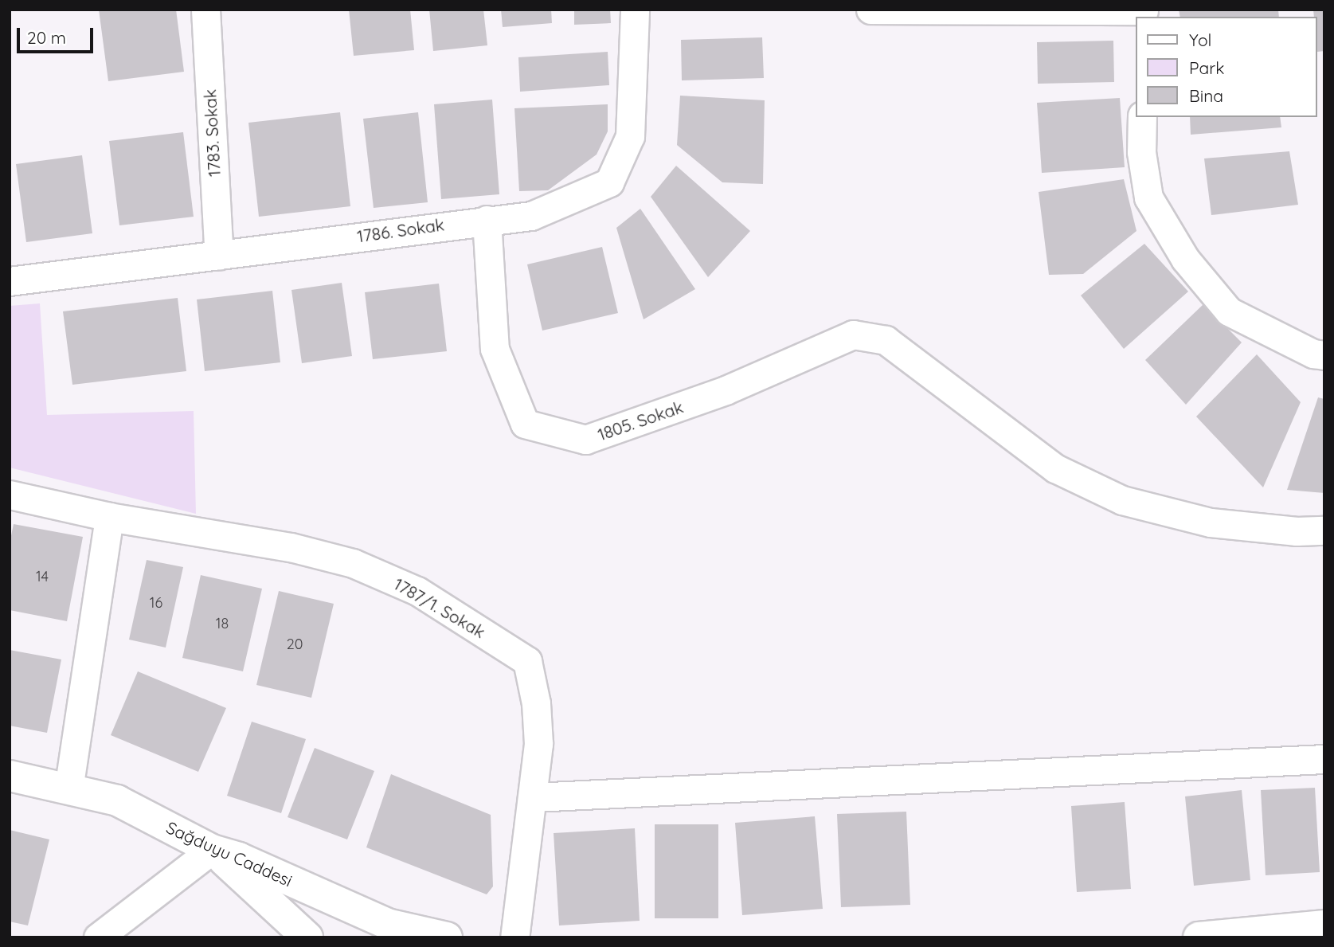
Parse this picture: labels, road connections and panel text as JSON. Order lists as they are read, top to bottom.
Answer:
{
  "streets": {
    "street": [
      "1783. Sokak",
      "1786. Sokak",
      "1805. Sokak",
      "1787/1. Sokak",
      "Sağduyu Caddesi"
    ]
  },
  "crossings": [
    ["1783. Sokak", "1786. Sokak"],
    ["1786. Sokak", "1805. Sokak"]
  ],
  "house_numbers": [
    "14",
    "16",
    "18",
    "20"
  ],
  "legend": ["Yol", "Park", "Bina"],
  "scale_bar": "20 m"
}
